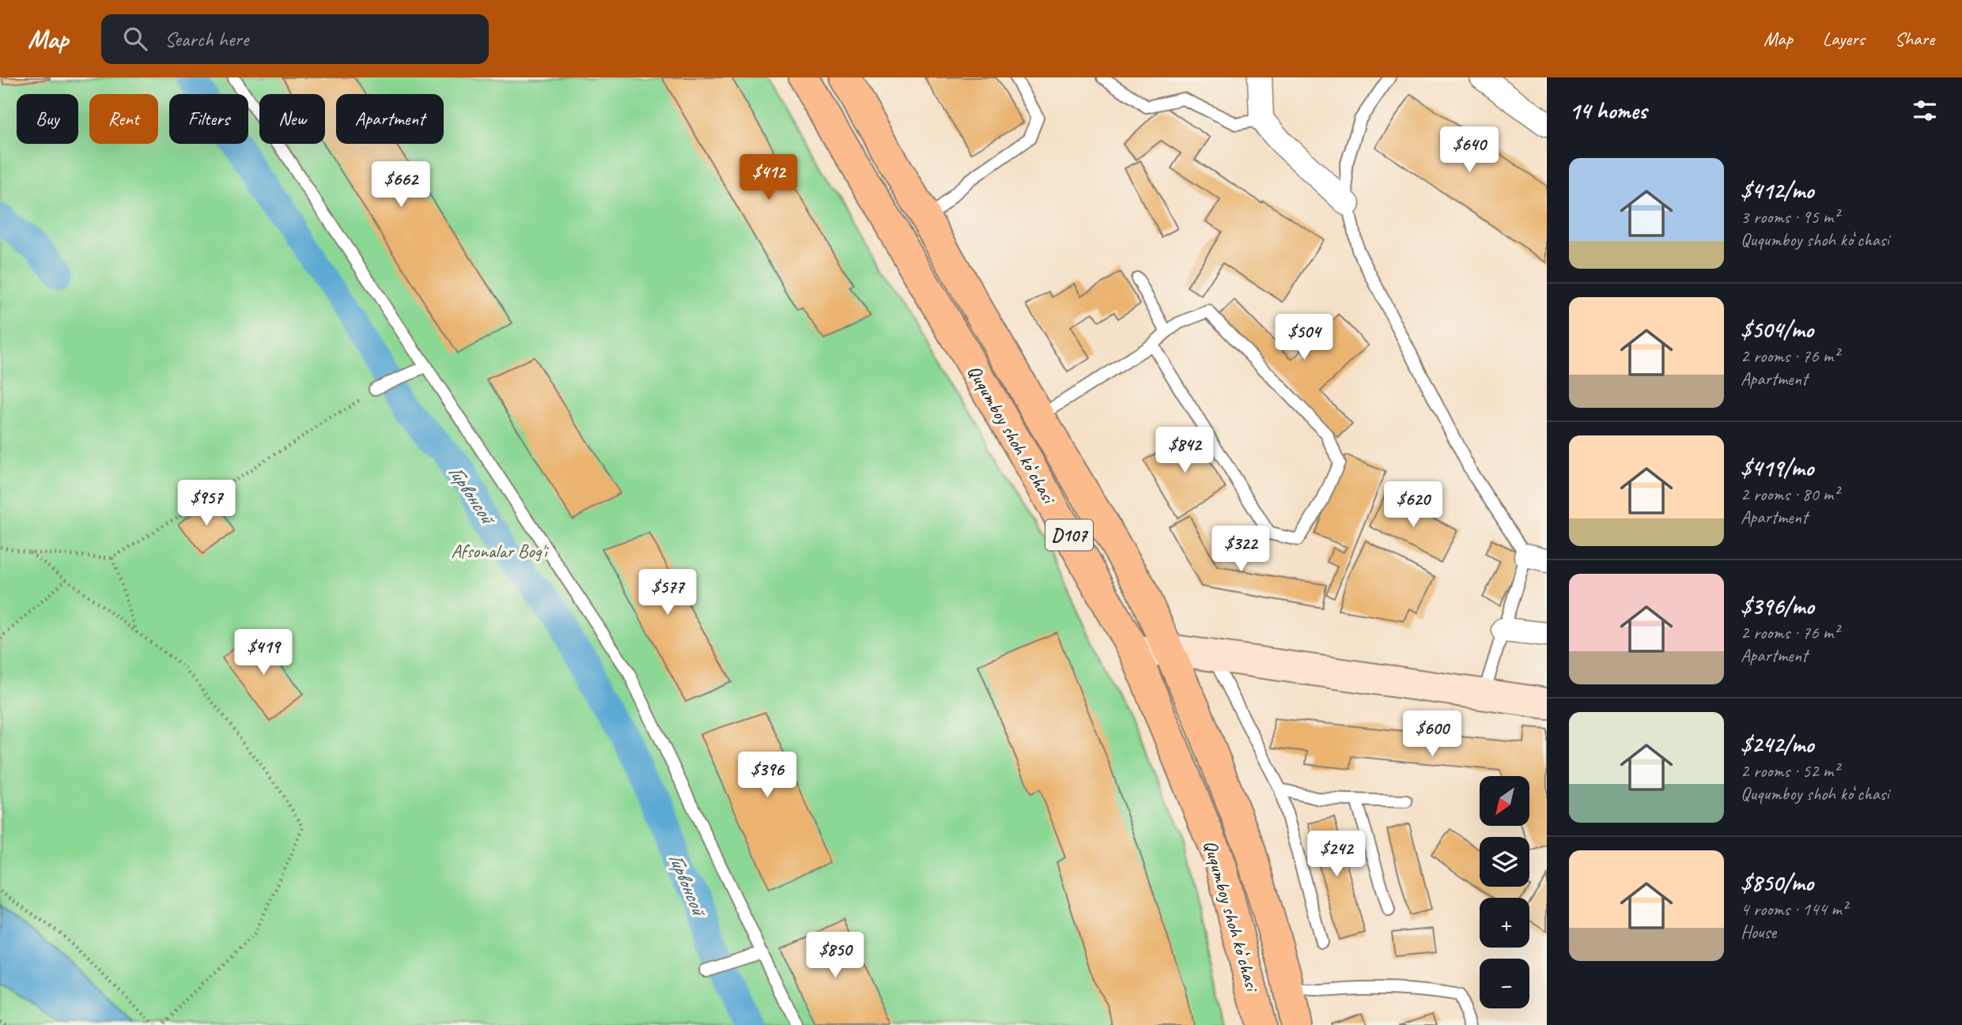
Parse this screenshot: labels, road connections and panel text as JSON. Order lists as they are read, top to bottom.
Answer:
{
  "streets": {
    "main road": ["Ququmboy shoh koʻchasi", "D107"]
  },
  "water": ["Гирвонсой"],
  "parks": ["Afsonalar Bog'i"],
  "north": "bottom left",
  "page": {
    "header": "Map",
    "search": "Search here",
    "nav": ["Map", "Layers", "Share"],
    "heading": "14 homes",
    "chip": [
      "Buy",
      "Rent",
      "Filters",
      "New",
      "Apartment"
    ],
    "price": [
      "$640",
      "$412",
      "$662",
      "$504",
      "$842",
      "$957",
      "$620",
      "$322",
      "$577",
      "$419",
      "$600",
      "$396",
      "$242",
      "$850"
    ],
    "list": [
      {
        "name": "$412/mo",
        "note": "3 rooms · 95 m² · Ququmboy shoh koʻchasi"
      },
      {
        "name": "$504/mo",
        "note": "2 rooms · 76 m² · Apartment"
      },
      {
        "name": "$419/mo",
        "note": "2 rooms · 80 m² · Apartment"
      },
      {
        "name": "$396/mo",
        "note": "2 rooms · 76 m² · Apartment"
      },
      {
        "name": "$242/mo",
        "note": "2 rooms · 52 m² · Ququmboy shoh koʻchasi"
      },
      {
        "name": "$850/mo",
        "note": "4 rooms · 144 m² · House"
      }
    ],
    "map_buttons": ["+", "−"]
  }
}
